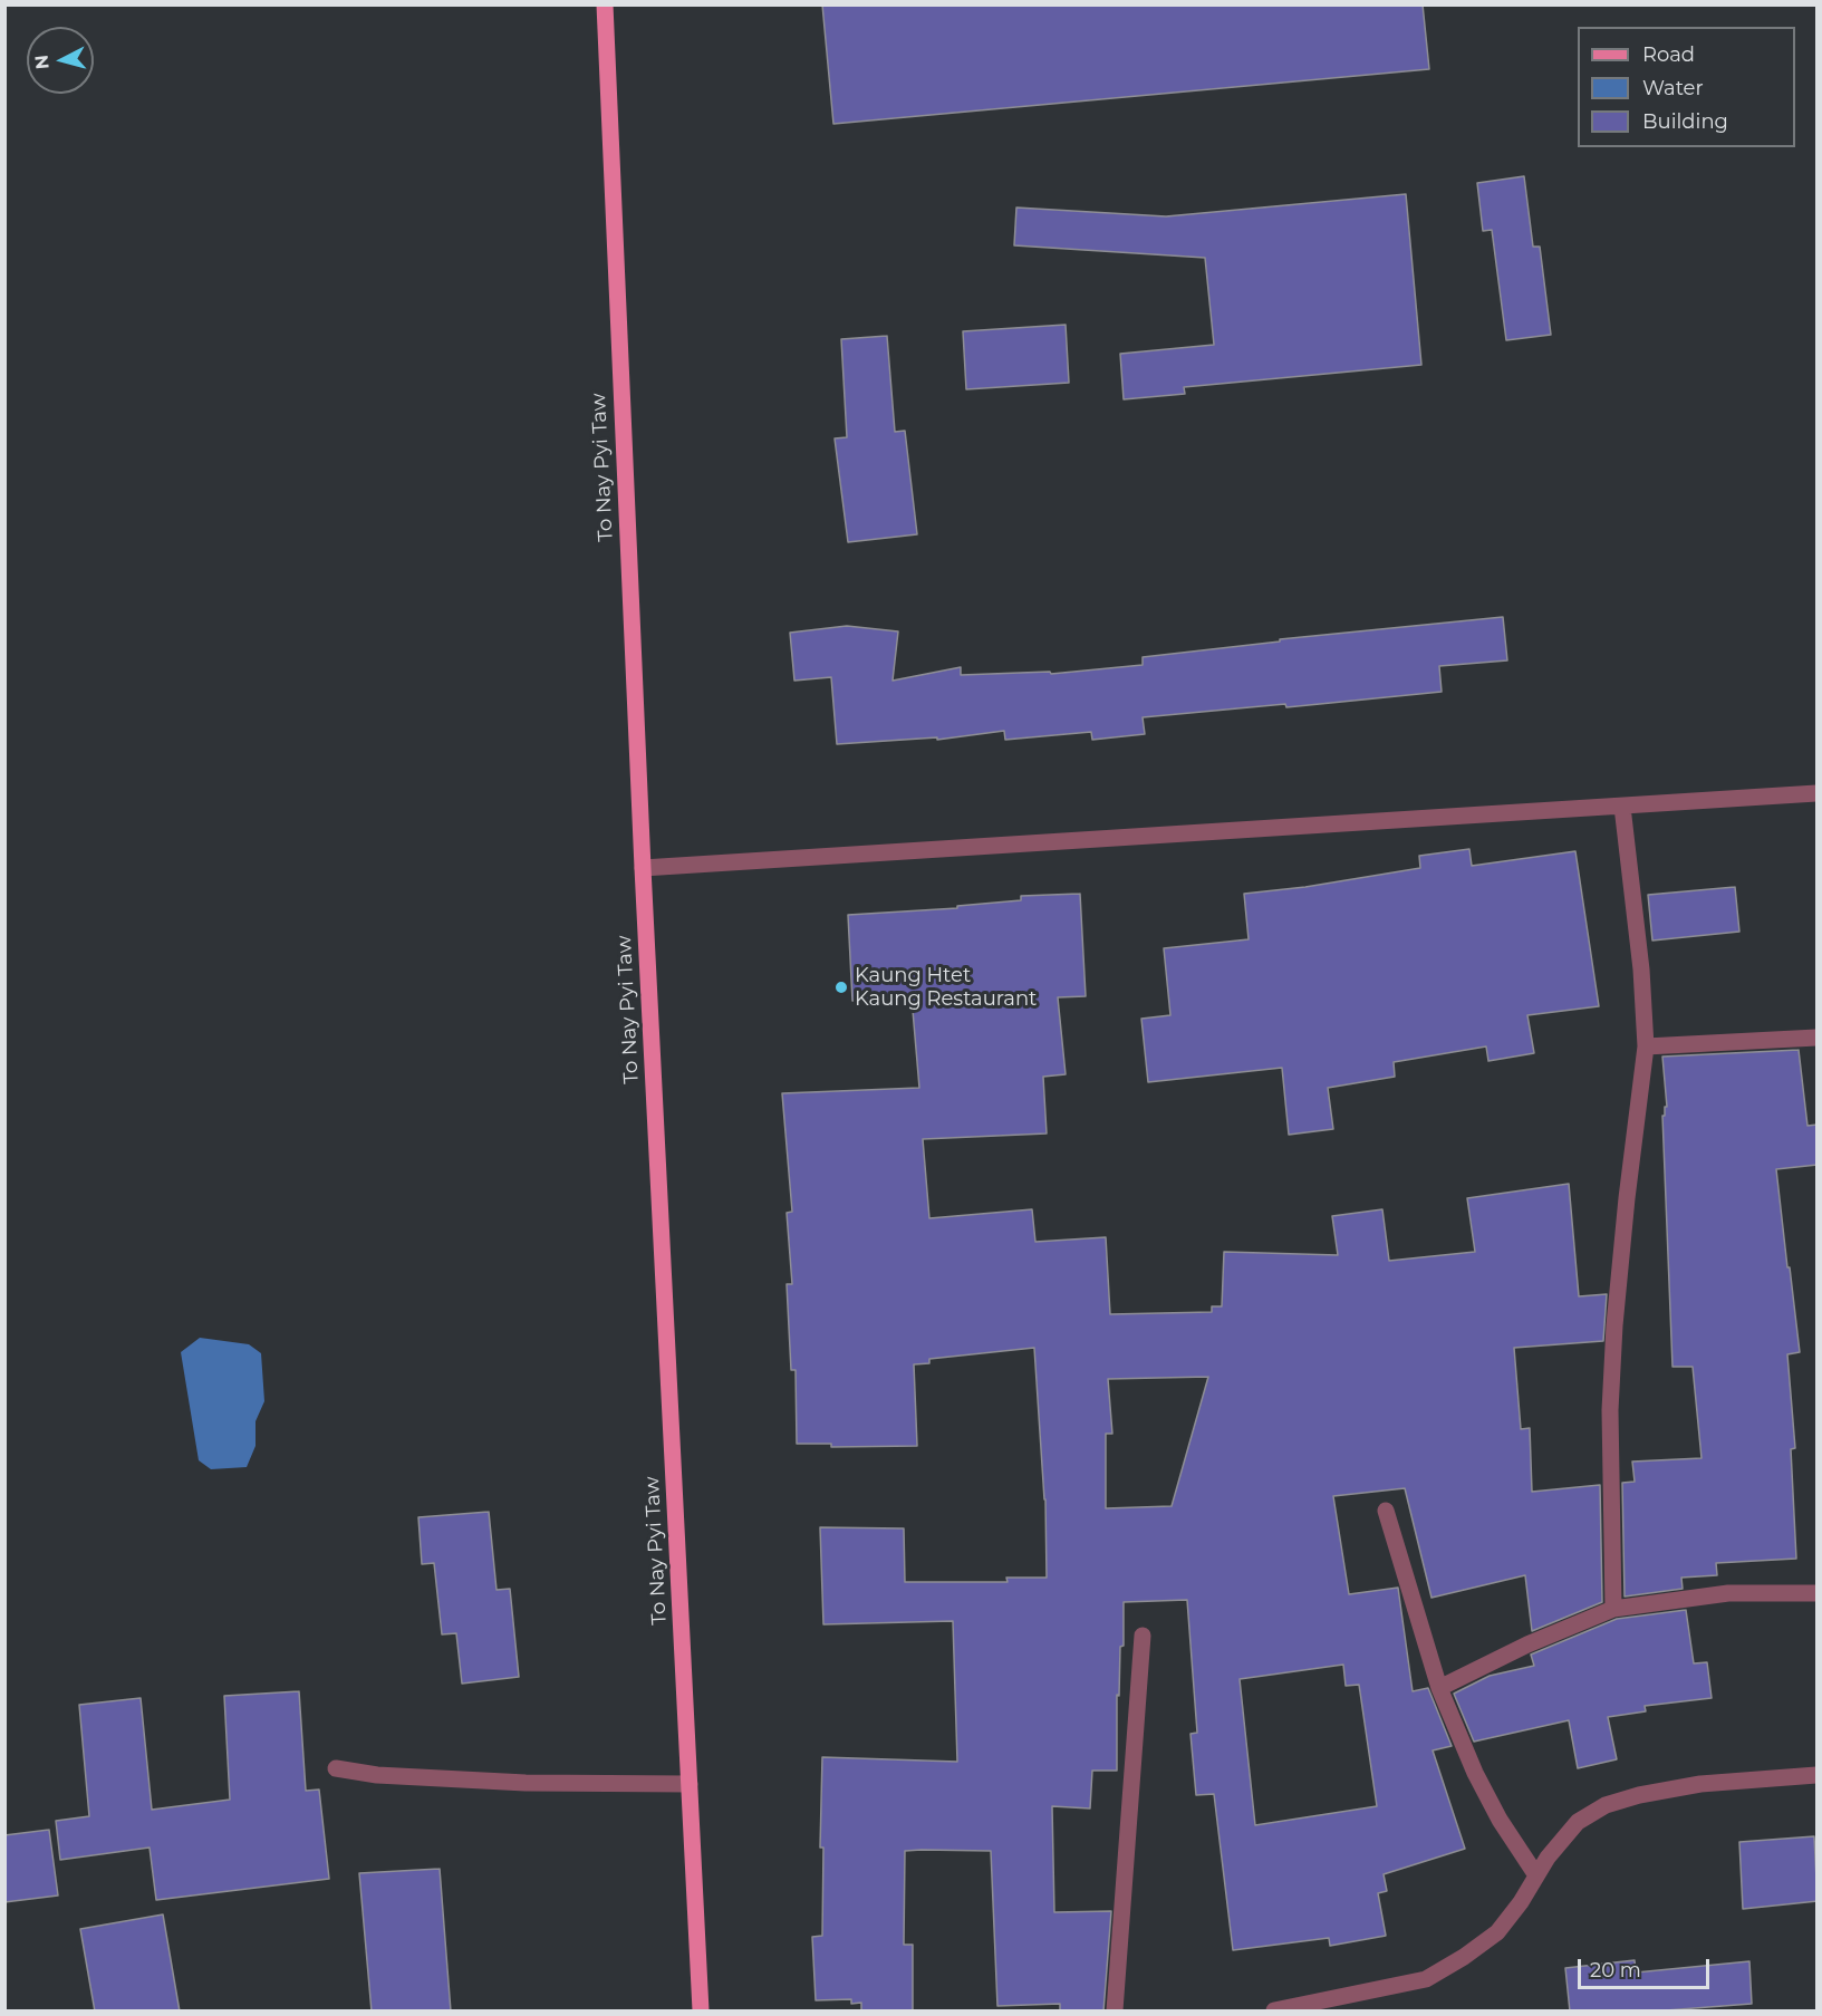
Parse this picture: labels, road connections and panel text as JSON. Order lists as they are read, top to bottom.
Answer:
{
  "streets": {
    "main road": ["To Nay Pyi Taw"]
  },
  "places": ["Kaung Htet Kaung Restaurant"],
  "legend": ["Road", "Water", "Building"],
  "scale_bar": "20 m",
  "north": "left"
}
